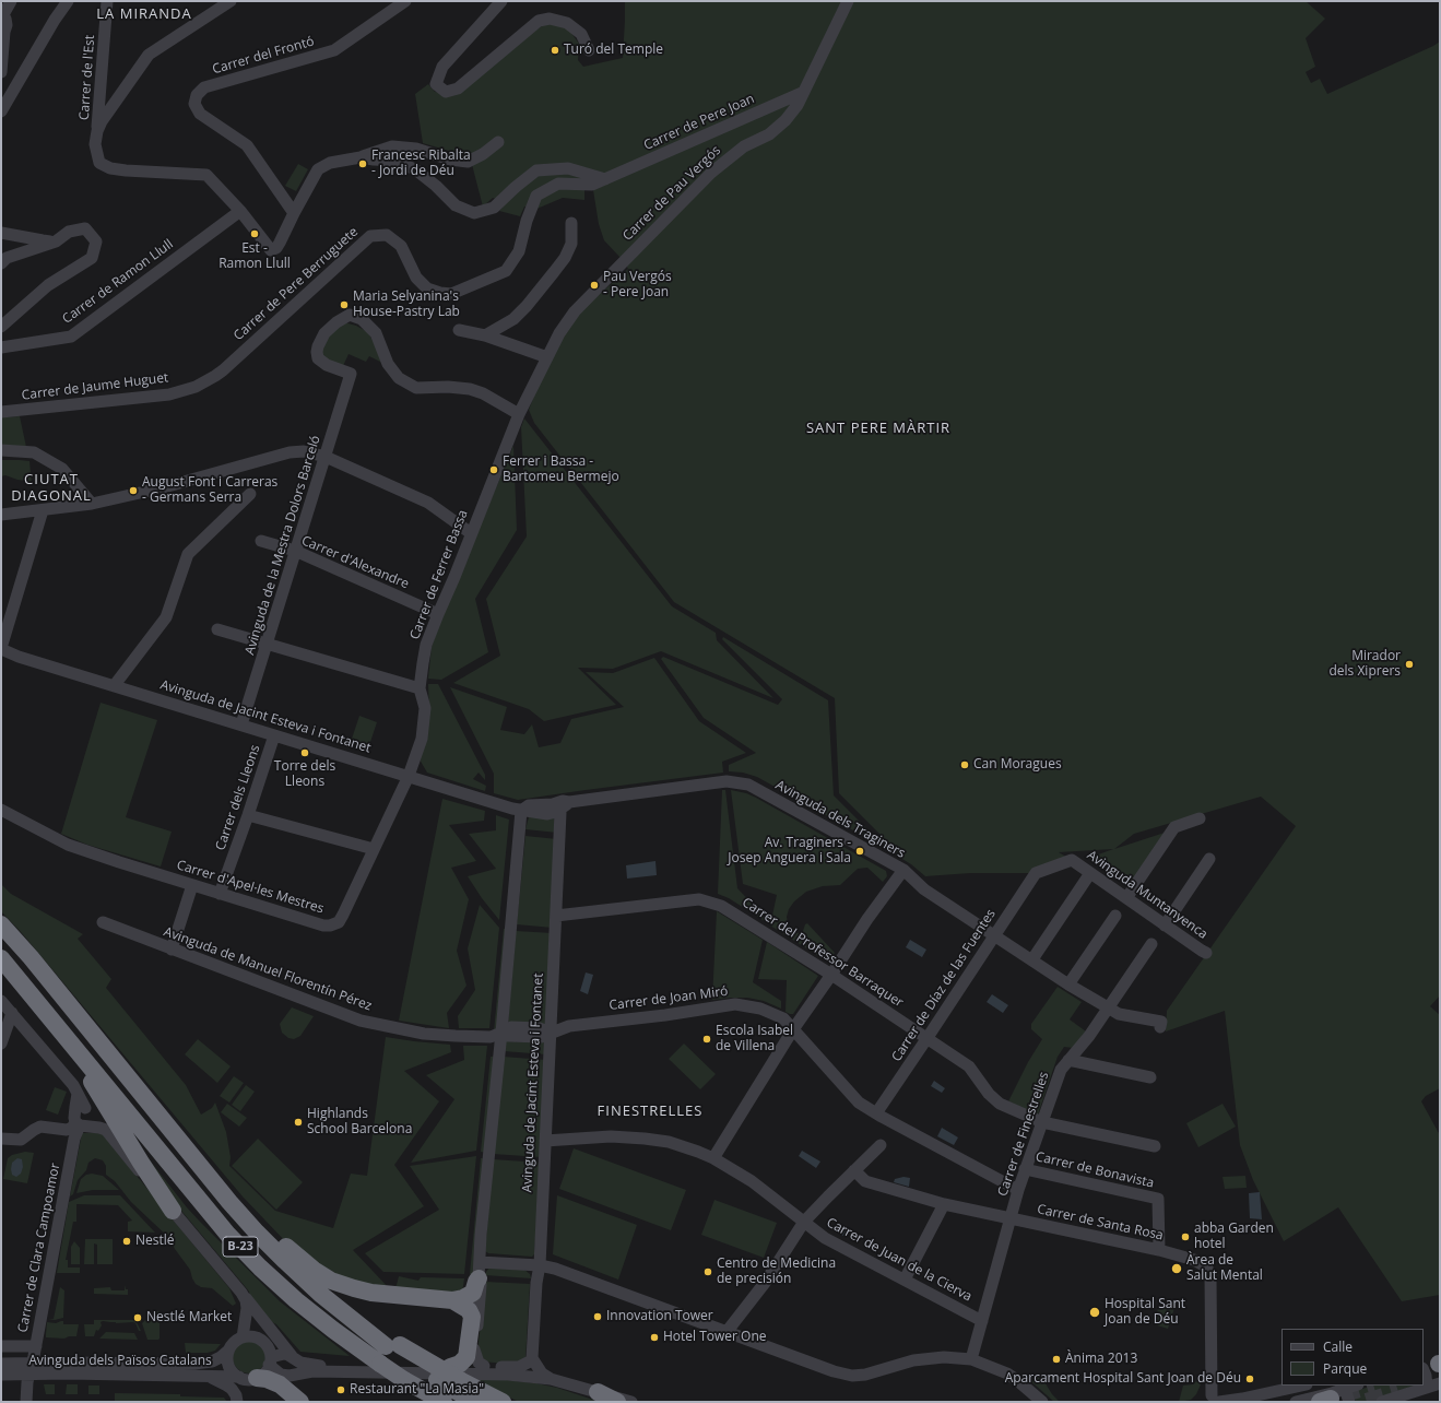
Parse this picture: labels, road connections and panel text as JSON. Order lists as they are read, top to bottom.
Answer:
{
  "streets": {
    "highway": ["B-23"],
    "street": [
      "Carrer del Frontó",
      "Carrer de l'Est",
      "Carrer de Pere Joan",
      "Carrer de Pau Vergós",
      "Carrer de Ramon Llull",
      "Carrer de Pere Berruguete",
      "Carrer de Jaume Huguet",
      "Avinguda de la Mestra Dolors Barceló",
      "Carrer d'Alexandre",
      "Carrer de Ferrer Bassa",
      "Avinguda de Jacint Esteva i Fontanet",
      "Carrer dels Lleons",
      "Avinguda dels Traginers",
      "Carrer d'Apel·les Mestres",
      "Avinguda Muntanyenca",
      "Carrer del Professor Barraquer",
      "Avinguda de Manuel Florentín Pérez",
      "Carrer de Díaz de las Fuentes",
      "Carrer de Joan Miró",
      "Carrer de Finestrelles",
      "Carrer de Bonavista",
      "Carrer de Santa Rosa",
      "Carrer de Clara Campoamor",
      "Carrer de Juan de la Cierva",
      "Avinguda dels Països Catalans"
    ]
  },
  "crossings": [
    ["Carrer de l'Est", "Carrer de Ramon Llull"],
    ["Carrer de Pere Joan", "Carrer de Pau Vergós"],
    ["Carrer de Pere Joan", "Carrer de Pere Berruguete"],
    ["Carrer de Pau Vergós", "Avinguda de la Mestra Dolors Barceló"],
    ["Carrer de Pau Vergós", "Carrer de Ferrer Bassa"],
    ["Carrer de Pere Berruguete", "Carrer de Jaume Huguet"],
    ["Avinguda de la Mestra Dolors Barceló", "Carrer d'Alexandre"],
    ["Avinguda de la Mestra Dolors Barceló", "Carrer de Ferrer Bassa"],
    ["Avinguda de la Mestra Dolors Barceló", "Avinguda de Jacint Esteva i Fontanet"],
    ["Carrer d'Alexandre", "Carrer de Ferrer Bassa"],
    ["Carrer de Ferrer Bassa", "Avinguda de Jacint Esteva i Fontanet"],
    ["Carrer de Ferrer Bassa", "Carrer d'Apel·les Mestres"],
    ["Avinguda de Jacint Esteva i Fontanet", "Carrer dels Lleons"],
    ["Avinguda de Jacint Esteva i Fontanet", "Avinguda dels Traginers"],
    ["Avinguda de Jacint Esteva i Fontanet", "Carrer d'Apel·les Mestres"],
    ["Avinguda de Jacint Esteva i Fontanet", "Carrer del Professor Barraquer"],
    ["Avinguda de Jacint Esteva i Fontanet", "Carrer de Joan Miró"],
    ["Carrer dels Lleons", "Carrer d'Apel·les Mestres"],
    ["Avinguda dels Traginers", "Carrer de Díaz de las Fuentes"],
    ["Avinguda dels Traginers", "Carrer de Finestrelles"],
    ["Avinguda Muntanyenca", "Carrer de Díaz de las Fuentes"],
    ["Carrer del Professor Barraquer", "Carrer de Díaz de las Fuentes"],
    ["Carrer del Professor Barraquer", "Carrer de Finestrelles"],
    ["Carrer de Díaz de las Fuentes", "Carrer de Joan Miró"],
    ["Carrer de Joan Miró", "Carrer de Finestrelles"],
    ["Carrer de Finestrelles", "Carrer de Bonavista"],
    ["Carrer de Finestrelles", "Carrer de Santa Rosa"],
    ["Carrer de Finestrelles", "Carrer de Juan de la Cierva"],
    ["Carrer de Bonavista", "Carrer de Santa Rosa"],
    ["Carrer de Clara Campoamor", "Avinguda dels Països Catalans"]
  ],
  "districts": [
    "LA MIRANDA",
    "SANT PERE MÀRTIR",
    "CIUTAT DIAGONAL",
    "FINESTRELLES"
  ],
  "places": [
    "Turó del Temple",
    "Francesc Ribalta - Jordi de Déu",
    "Est - Ramon Llull",
    "Pau Vergós - Pere Joan",
    "Maria Selyanina's House-Pastry Lab",
    "Ferrer i Bassa - Bartomeu Bermejo",
    "August Font i Carreras - Germans Serra",
    "Mirador dels Xiprers",
    "Torre dels Lleons",
    "Can Moragues",
    "Av. Traginers - Josep Anguera i Sala",
    "Escola Isabel de Villena",
    "Highlands School Barcelona",
    "abba Garden hotel",
    "Nestlé",
    "Àrea de Salut Mental",
    "Centro de Medicina de precisión",
    "Hospital Sant Joan de Déu",
    "Innovation Tower",
    "Nestlé Market",
    "Hotel Tower One",
    "Ànima 2013",
    "Aparcament Hospital Sant Joan de Déu",
    "Restaurant \"La Masia\""
  ],
  "legend": ["Calle", "Parque"]
}
